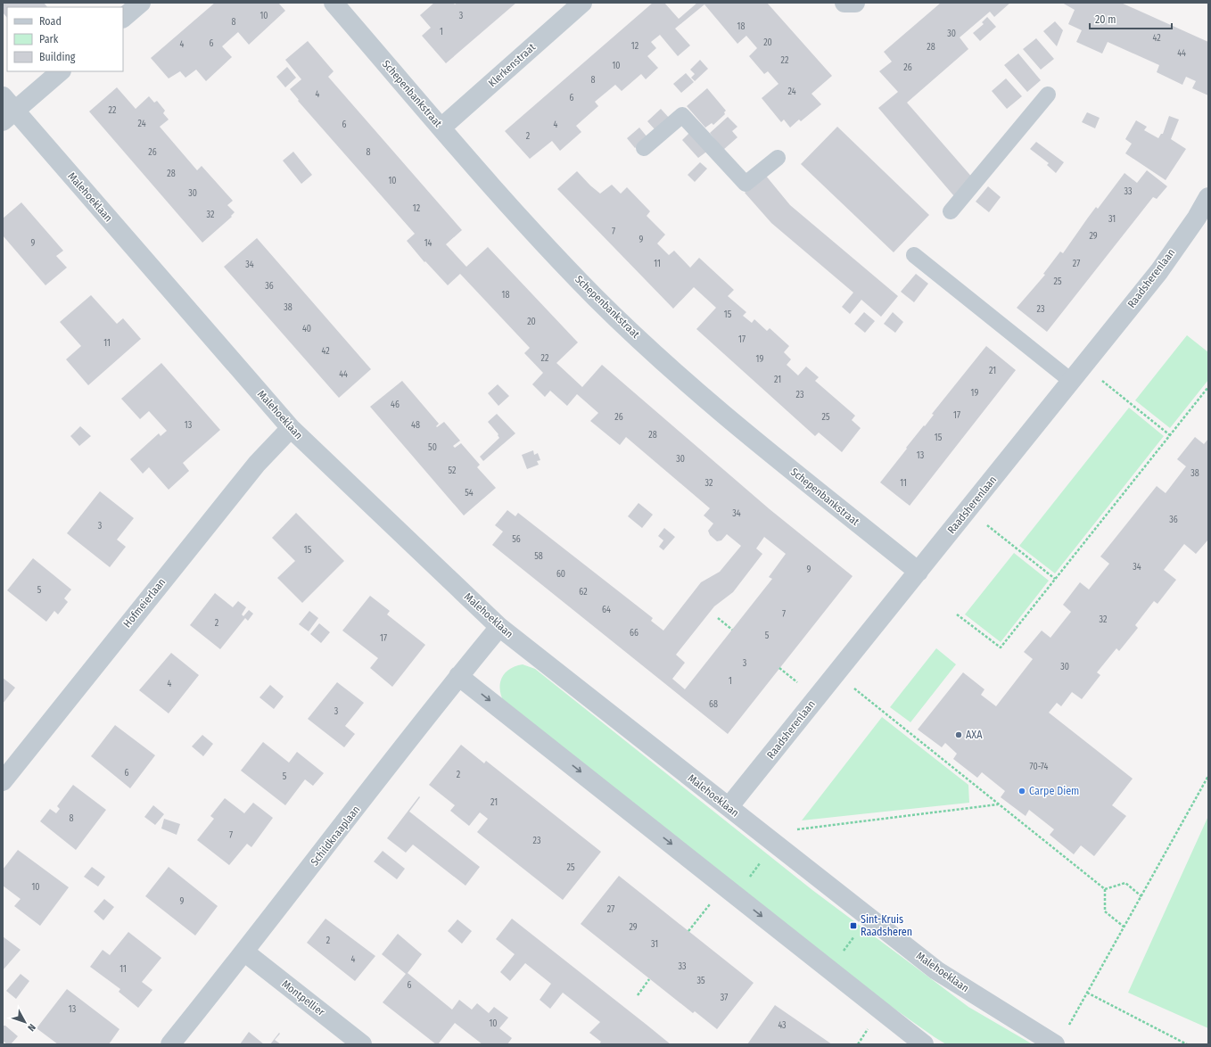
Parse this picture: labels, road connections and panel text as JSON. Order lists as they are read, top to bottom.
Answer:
{
  "streets": {
    "street": [
      "Klerkenstraat",
      "Schepenbankstraat",
      "Malehoeklaan",
      "Raadsherenlaan",
      "Hofmeierlaan",
      "Schildknaaplaan",
      "Montpellier"
    ]
  },
  "crossings": [
    ["Klerkenstraat", "Schepenbankstraat"],
    ["Schepenbankstraat", "Raadsherenlaan"],
    ["Malehoeklaan", "Raadsherenlaan"],
    ["Malehoeklaan", "Hofmeierlaan"],
    ["Malehoeklaan", "Schildknaaplaan"],
    ["Schildknaaplaan", "Montpellier"]
  ],
  "places": {
    "other": ["AXA", "Carpe Diem"],
    "transit": ["Sint-Kruis Raadsheren"]
  },
  "house_numbers": [
    "10",
    "3",
    "8",
    "18",
    "1",
    "30",
    "42",
    "20",
    "6",
    "4",
    "12",
    "28",
    "44",
    "22",
    "10",
    "26",
    "8",
    "24",
    "4",
    "6",
    "22",
    "24",
    "6",
    "4",
    "2",
    "26",
    "8",
    "28",
    "10",
    "33",
    "30",
    "12",
    "32",
    "31",
    "7",
    "29",
    "9",
    "9",
    "14",
    "11",
    "27",
    "34",
    "25",
    "36",
    "18",
    "38",
    "23",
    "15",
    "20",
    "40",
    "17",
    "11",
    "42",
    "22",
    "19",
    "21",
    "44",
    "21",
    "19",
    "23",
    "46",
    "17",
    "26",
    "25",
    "13",
    "48",
    "28",
    "15",
    "50",
    "13",
    "30",
    "52",
    "38",
    "32",
    "11",
    "54",
    "34",
    "36",
    "3",
    "56",
    "15",
    "58",
    "34",
    "9",
    "60",
    "5",
    "62",
    "64",
    "7",
    "32",
    "2",
    "66",
    "5",
    "17",
    "3",
    "30",
    "1",
    "4",
    "68",
    "3",
    "70-74",
    "6",
    "2",
    "5",
    "21",
    "8",
    "7",
    "23",
    "25",
    "10",
    "9",
    "27",
    "29",
    "2",
    "31",
    "4",
    "33",
    "11",
    "35",
    "6",
    "37",
    "13",
    "10",
    "43"
  ],
  "legend": ["Road", "Park", "Building"],
  "scale_bar": "20 m",
  "north": "bottom right"
}
